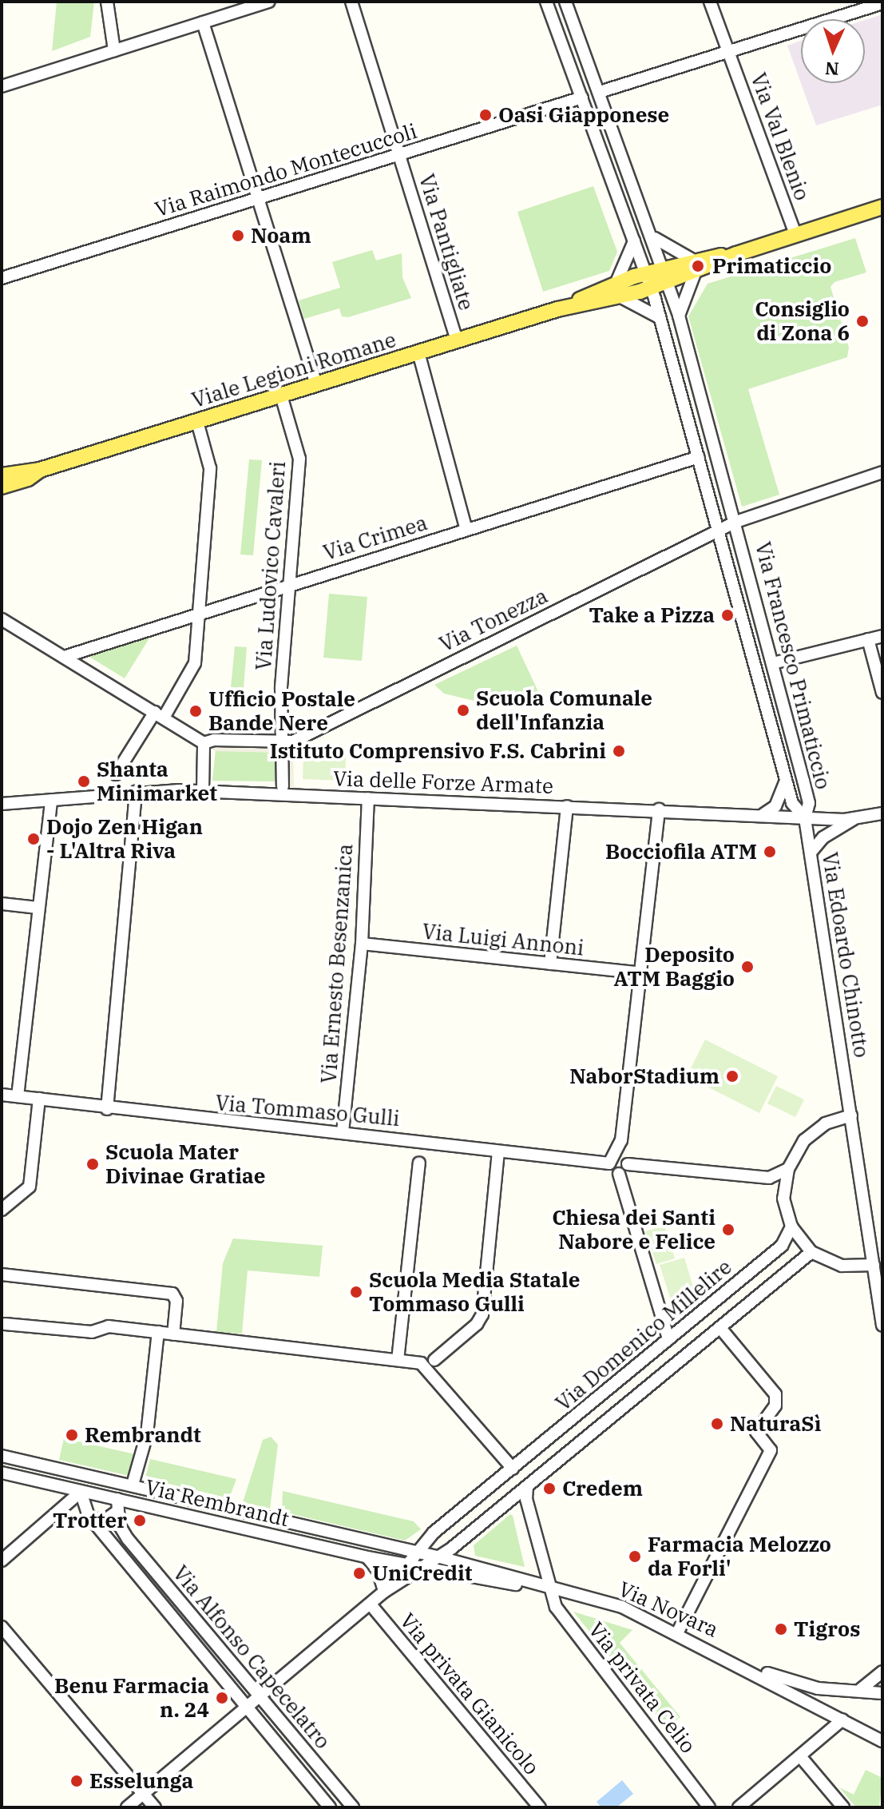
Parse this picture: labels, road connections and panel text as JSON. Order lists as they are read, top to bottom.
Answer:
{
  "streets": {
    "main road": ["Viale Legioni Romane"],
    "street": [
      "Via Val Blenio",
      "Via Raimondo Montecuccoli",
      "Via Pantigliate",
      "Via Crimea",
      "Via Ludovico Cavaleri",
      "Via Tonezza",
      "Via Francesco Primaticcio",
      "Via delle Forze Armate",
      "Via Luigi Annoni",
      "Via Edoardo Chinotto",
      "Via Ernesto Besenzanica",
      "Via Tommaso Gulli",
      "Via Domenico Millelire",
      "Via Rembrandt",
      "Via Novara",
      "Via Alfonso Capecelatro",
      "Via privata Celio",
      "Via privata Gianicolo"
    ]
  },
  "crossings": [
    ["Via Val Blenio", "Viale Legioni Romane"],
    ["Via Raimondo Montecuccoli", "Via Pantigliate"],
    ["Via Pantigliate", "Viale Legioni Romane"],
    ["Viale Legioni Romane", "Via Ludovico Cavaleri"],
    ["Viale Legioni Romane", "Via Francesco Primaticcio"],
    ["Via Crimea", "Via Ludovico Cavaleri"],
    ["Via Crimea", "Via Francesco Primaticcio"],
    ["Via Ludovico Cavaleri", "Via Tonezza"],
    ["Via Tonezza", "Via Francesco Primaticcio"],
    ["Via Francesco Primaticcio", "Via delle Forze Armate"],
    ["Via Francesco Primaticcio", "Via Edoardo Chinotto"],
    ["Via delle Forze Armate", "Via Edoardo Chinotto"],
    ["Via delle Forze Armate", "Via Ernesto Besenzanica"],
    ["Via Luigi Annoni", "Via Ernesto Besenzanica"],
    ["Via Ernesto Besenzanica", "Via Tommaso Gulli"],
    ["Via Domenico Millelire", "Via Rembrandt"],
    ["Via Domenico Millelire", "Via privata Celio"],
    ["Via Rembrandt", "Via Alfonso Capecelatro"],
    ["Via Novara", "Via privata Celio"]
  ],
  "places": [
    "Oasi Giapponese",
    "Noam",
    "Primaticcio",
    "Consiglio di Zona 6",
    "Take a Pizza",
    "Scuola Comunale dell'Infanzia",
    "Ufficio Postale Bande Nere",
    "Istituto Comprensivo F.S. Cabrini",
    "Shanta Minimarket",
    "Dojo Zen Higan - L'Altra Riva",
    "Bocciofila ATM",
    "Deposito ATM Baggio",
    "NaborStadium",
    "Scuola Mater Divinae Gratiae",
    "Chiesa dei Santi Nabore e Felice",
    "Scuola Media Statale Tommaso Gulli",
    "NaturaSì",
    "Rembrandt",
    "Credem",
    "Trotter",
    "Farmacia Melozzo da Forli'",
    "UniCredit",
    "Tigros",
    "Benu Farmacia n. 24",
    "Esselunga"
  ],
  "north": "bottom"
}
